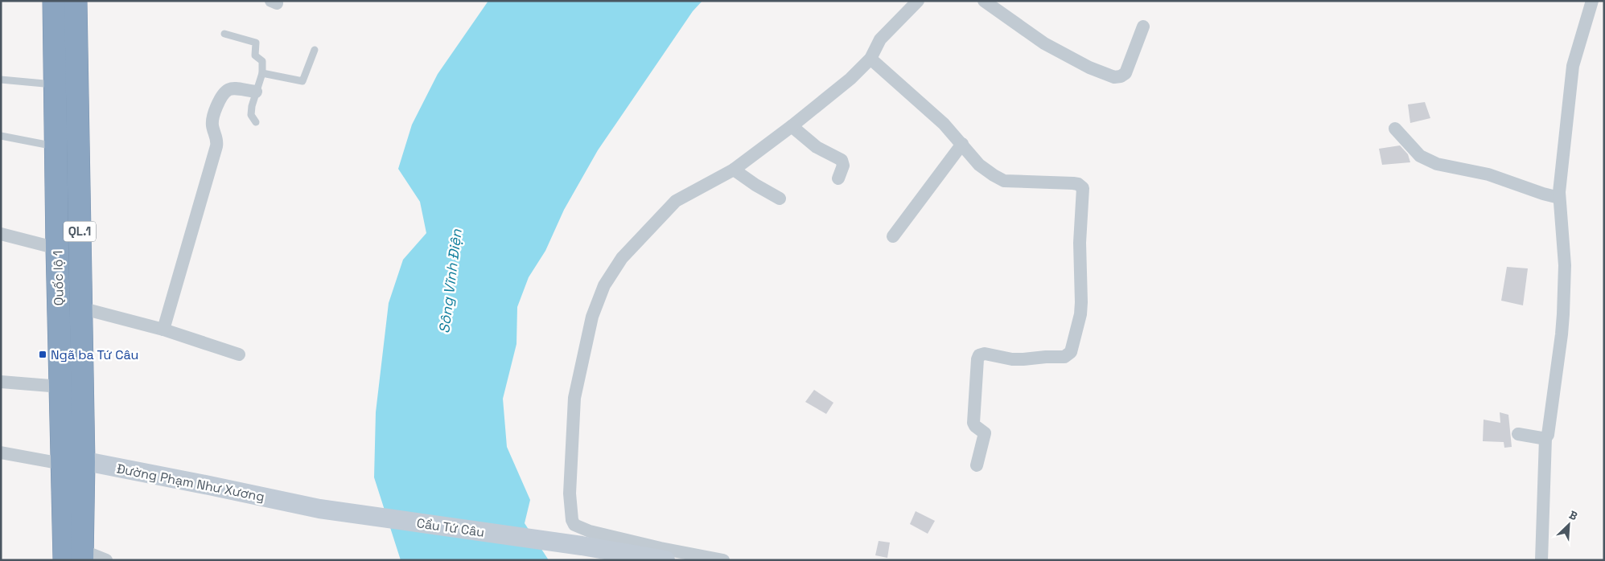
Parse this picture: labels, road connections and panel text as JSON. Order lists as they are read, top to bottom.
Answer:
{
  "streets": {
    "highway": ["QL.1", "Quốc lộ 1"],
    "main road": ["Đường Phạm Như Xương", "Cầu Tứ Câu"]
  },
  "crossings": [
    ["Quốc lộ 1", "Đường Phạm Như Xương"],
    ["Đường Phạm Như Xương", "Cầu Tứ Câu"]
  ],
  "water": ["Sông Vĩnh Điện"],
  "places": {
    "transit": ["Ngã ba Tứ Câu"]
  },
  "north": "top right"
}
